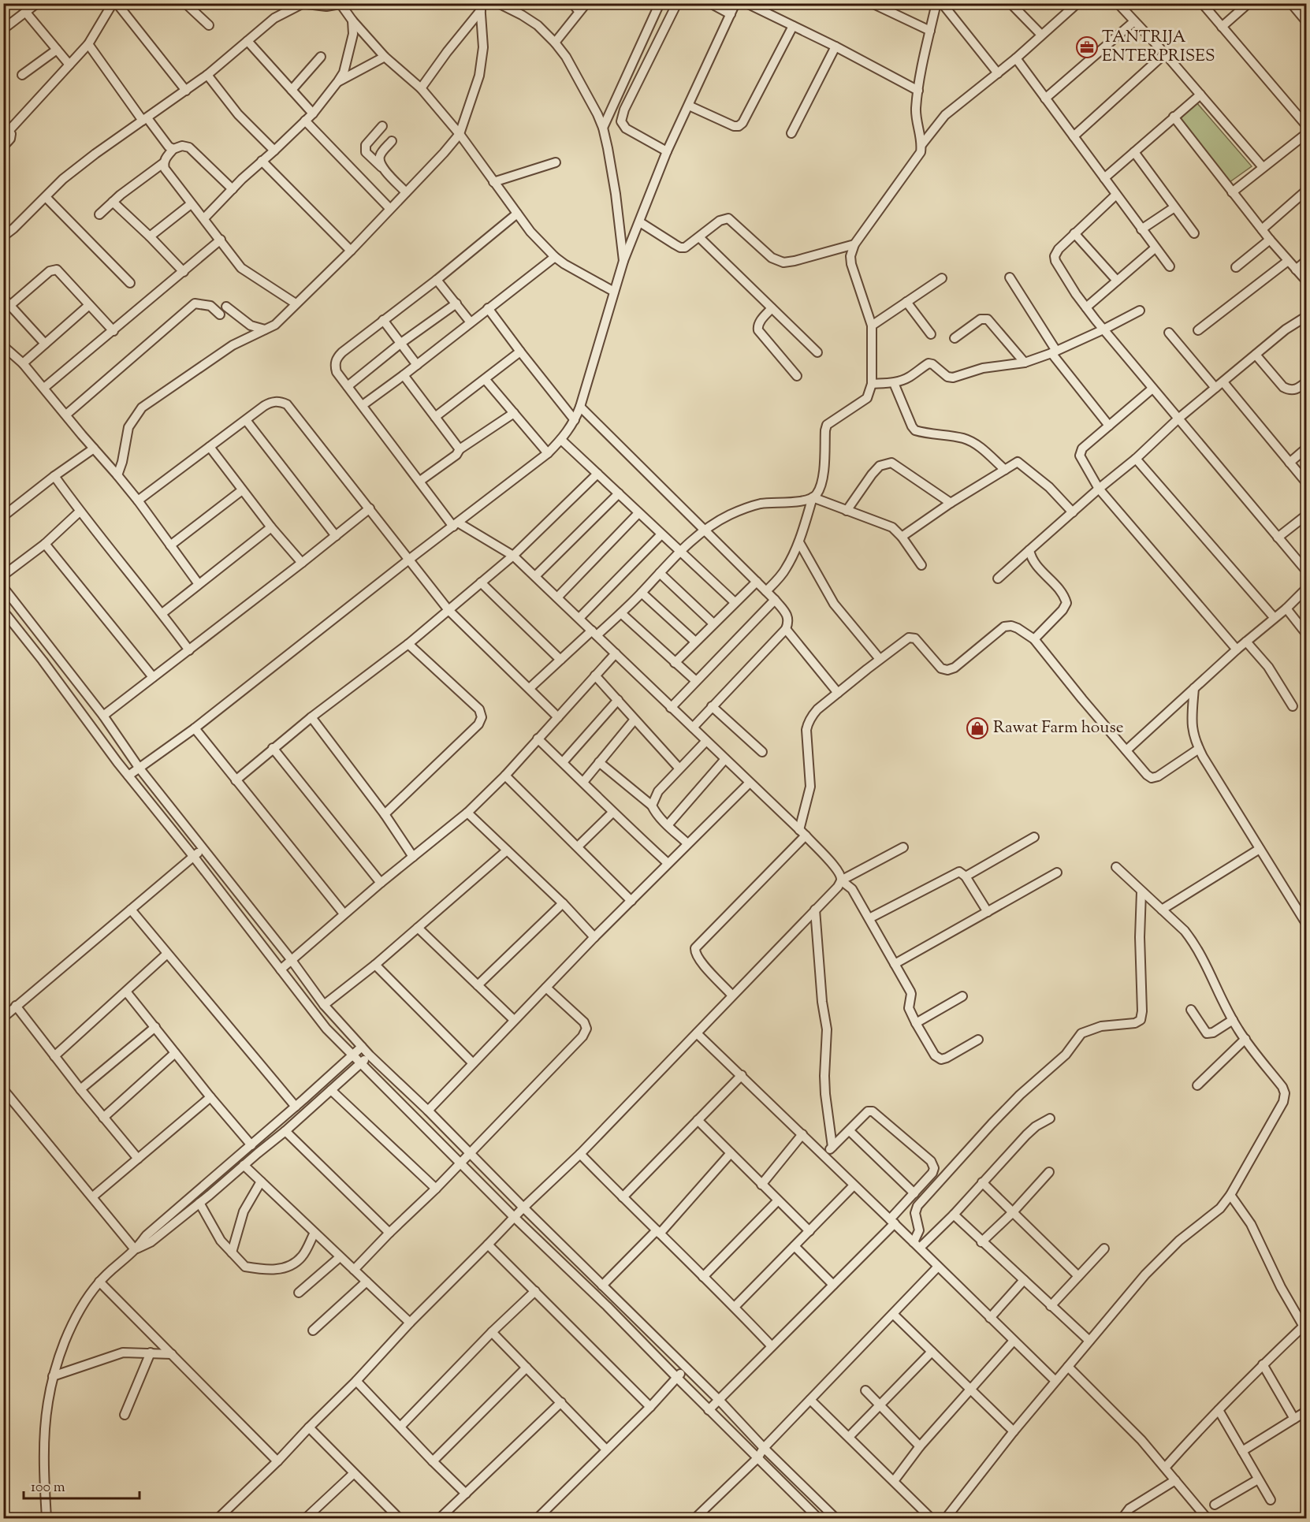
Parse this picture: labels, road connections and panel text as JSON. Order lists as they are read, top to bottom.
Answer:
{
  "places": {
    "office": ["TANTRIJA ENTERPRISES"],
    "shop": ["Rawat Farm house"]
  },
  "scale_bar": "100 m"
}
